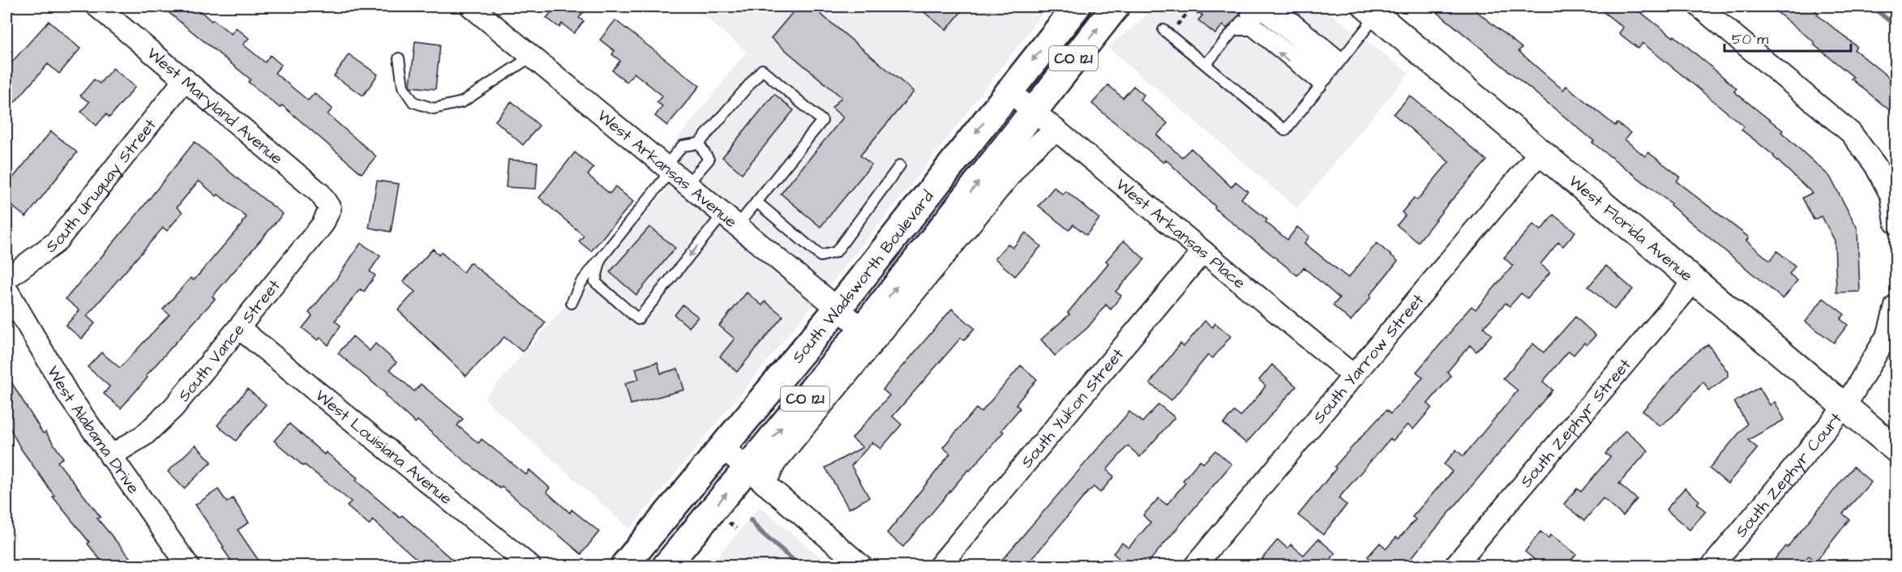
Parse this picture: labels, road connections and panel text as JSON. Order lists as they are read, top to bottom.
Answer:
{
  "streets": {
    "main road": ["CO 121", "South Wadsworth Boulevard"],
    "street": [
      "West Maryland Avenue",
      "West Arkansas Avenue",
      "South Uruguay Street",
      "West Florida Avenue",
      "West Arkansas Place",
      "South Vance Street",
      "South Yarrow Street",
      "South Yukon Street",
      "South Zephyr Street",
      "West Alabama Drive",
      "West Louisiana Avenue",
      "South Zephyr Court"
    ]
  },
  "crossings": [
    ["West Maryland Avenue", "South Uruguay Street"],
    ["West Maryland Avenue", "South Vance Street"],
    ["West Arkansas Avenue", "South Wadsworth Boulevard"],
    ["West Florida Avenue", "South Yarrow Street"],
    ["West Florida Avenue", "South Zephyr Street"],
    ["West Florida Avenue", "South Zephyr Court"],
    ["West Arkansas Place", "South Wadsworth Boulevard"],
    ["West Arkansas Place", "South Yarrow Street"],
    ["West Arkansas Place", "South Yukon Street"],
    ["South Vance Street", "West Alabama Drive"],
    ["South Vance Street", "West Louisiana Avenue"]
  ],
  "scale_bar": "50 m"
}
